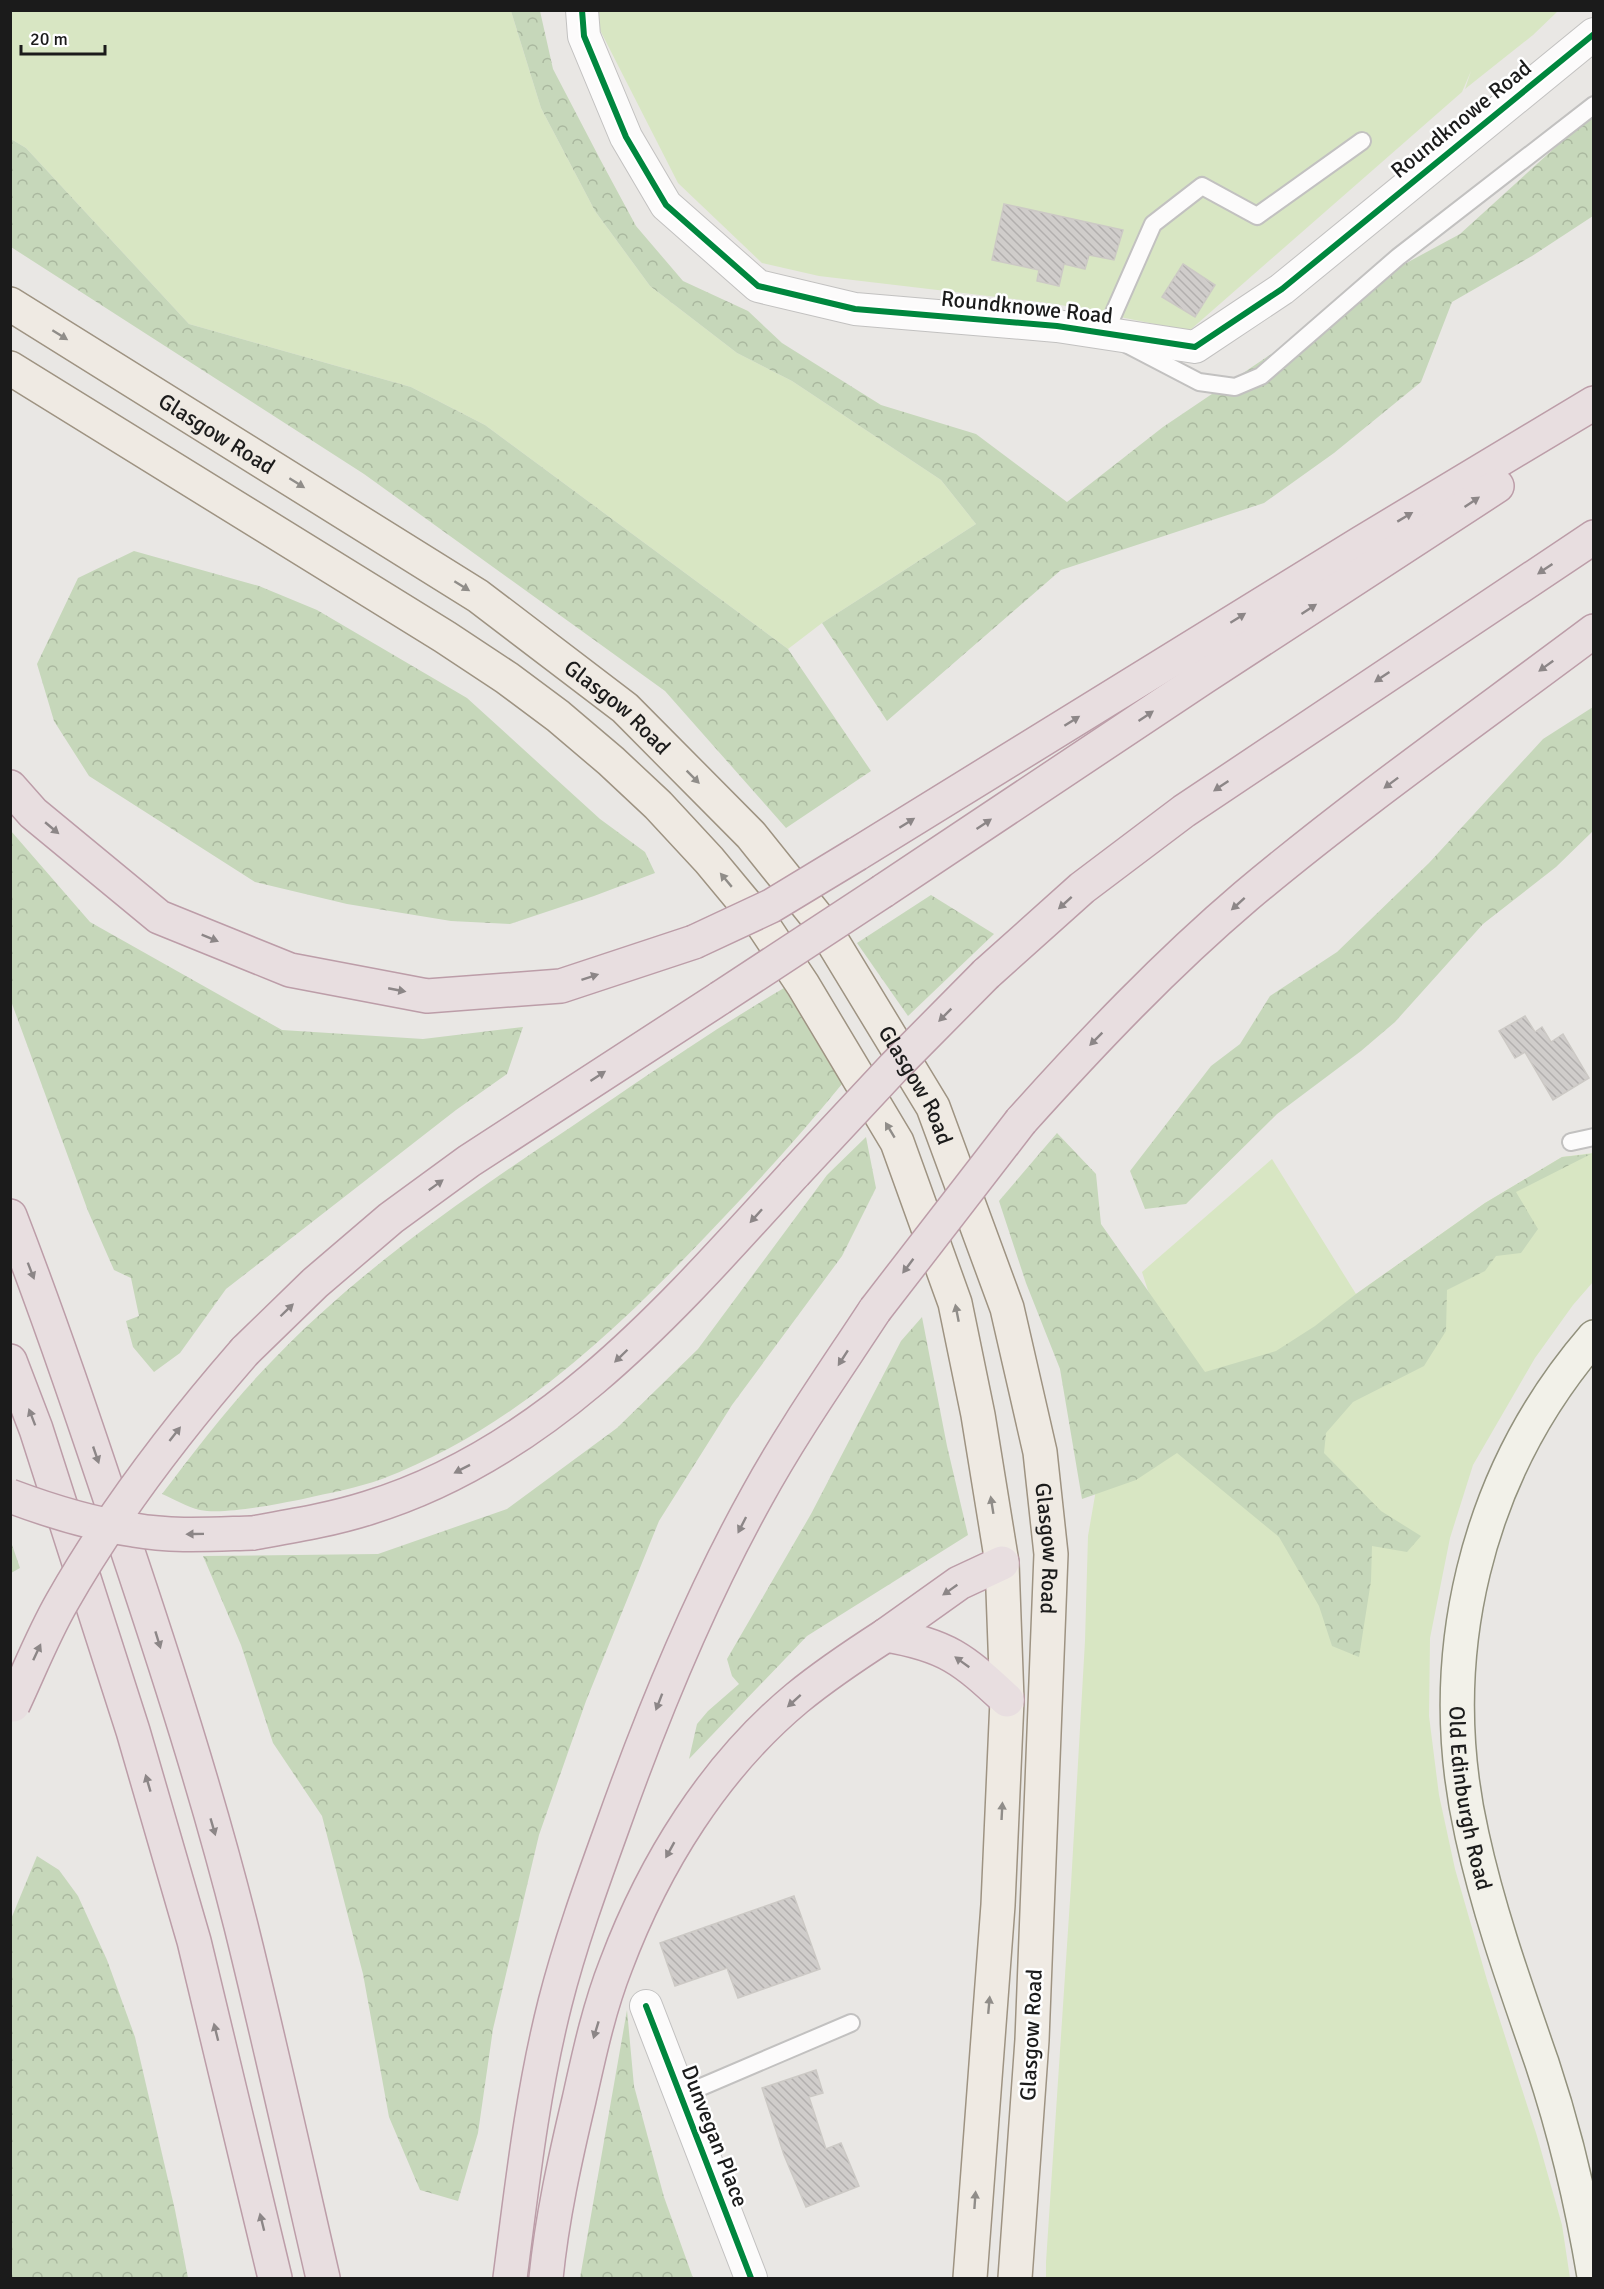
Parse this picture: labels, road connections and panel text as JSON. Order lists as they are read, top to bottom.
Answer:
{
  "streets": {
    "main road": ["Glasgow Road", "Old Edinburgh Road"],
    "street": ["Roundknowe Road", "Dunvegan Place"]
  },
  "scale_bar": "20 m"
}
